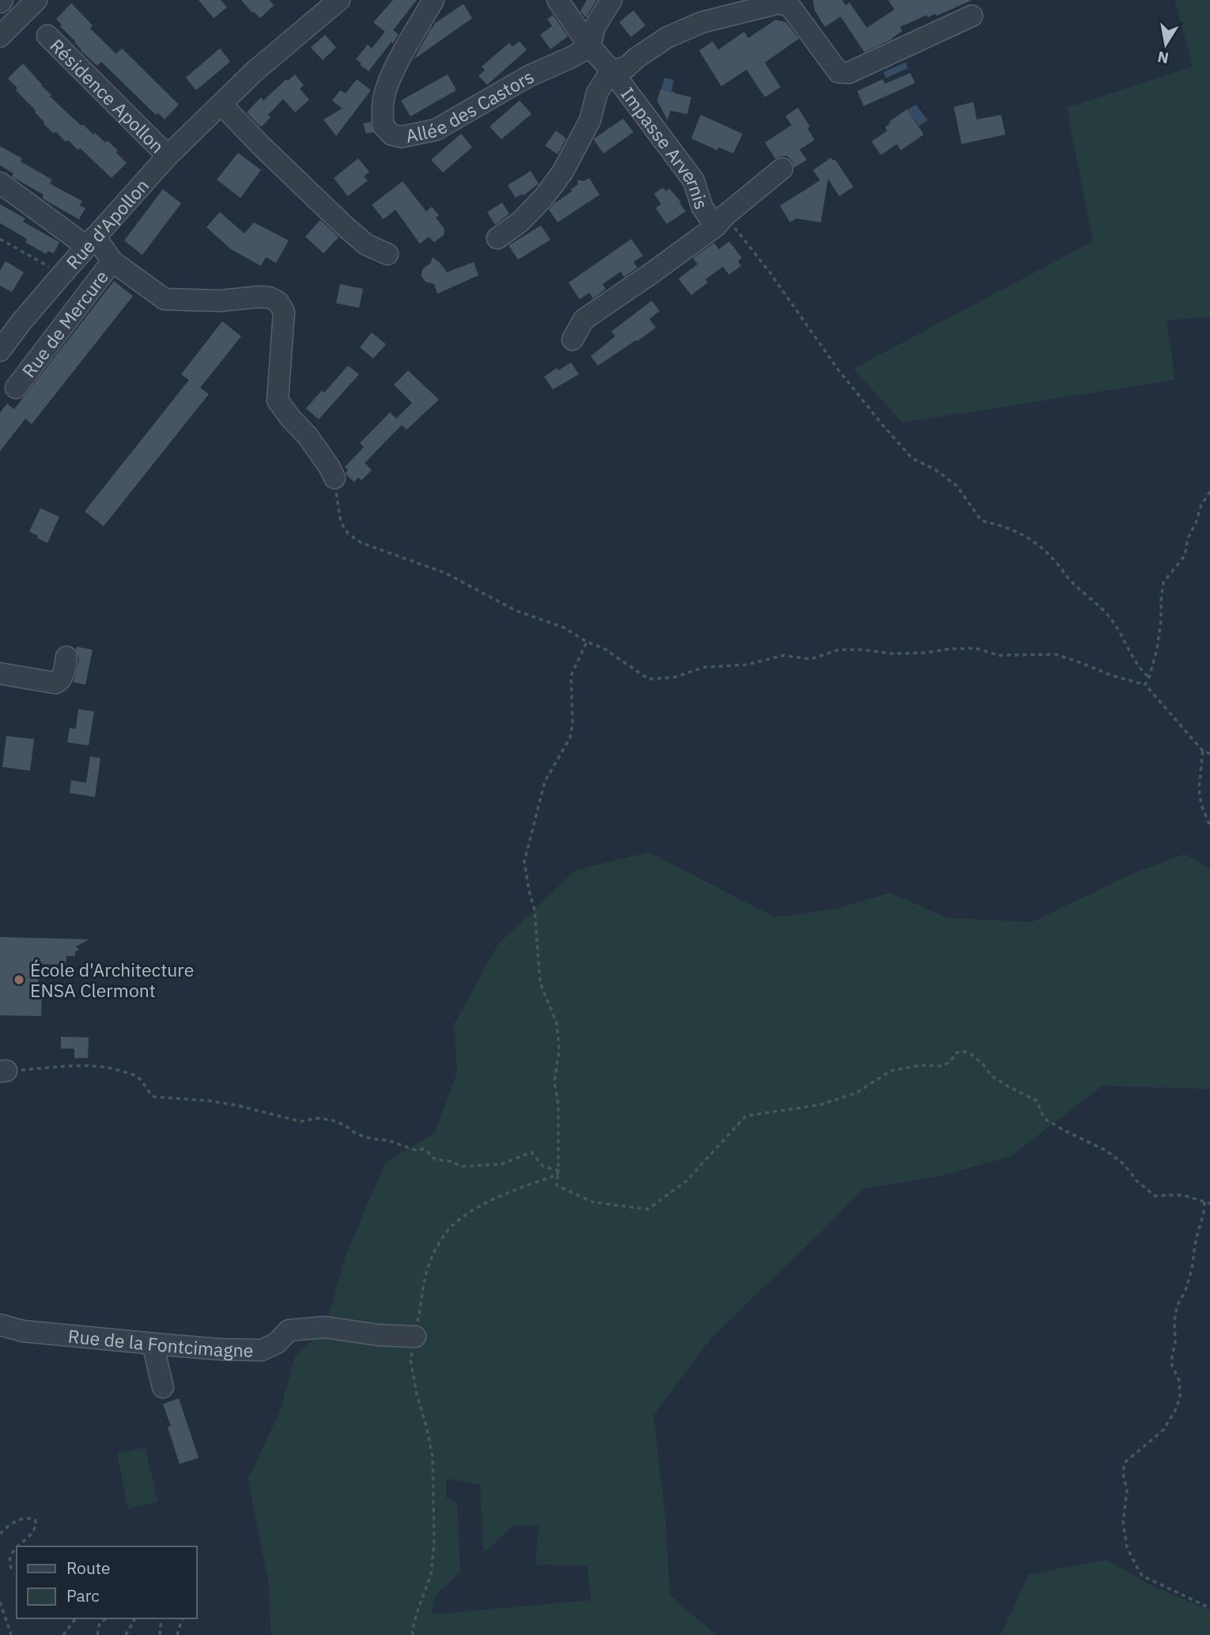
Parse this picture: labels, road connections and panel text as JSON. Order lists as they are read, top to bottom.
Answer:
{
  "streets": {
    "street": [
      "Résidence Apollon",
      "Allée des Castors",
      "Impasse Arvernis",
      "Rue d'Apollon",
      "Rue de Mercure",
      "Rue de la Fontcimagne"
    ]
  },
  "crossings": [
    ["Résidence Apollon", "Rue d'Apollon"],
    ["Allée des Castors", "Impasse Arvernis"],
    ["Rue d'Apollon", "Rue de Mercure"]
  ],
  "places": ["École d'Architecture ENSA Clermont"],
  "legend": ["Route", "Parc"],
  "north": "bottom"
}
